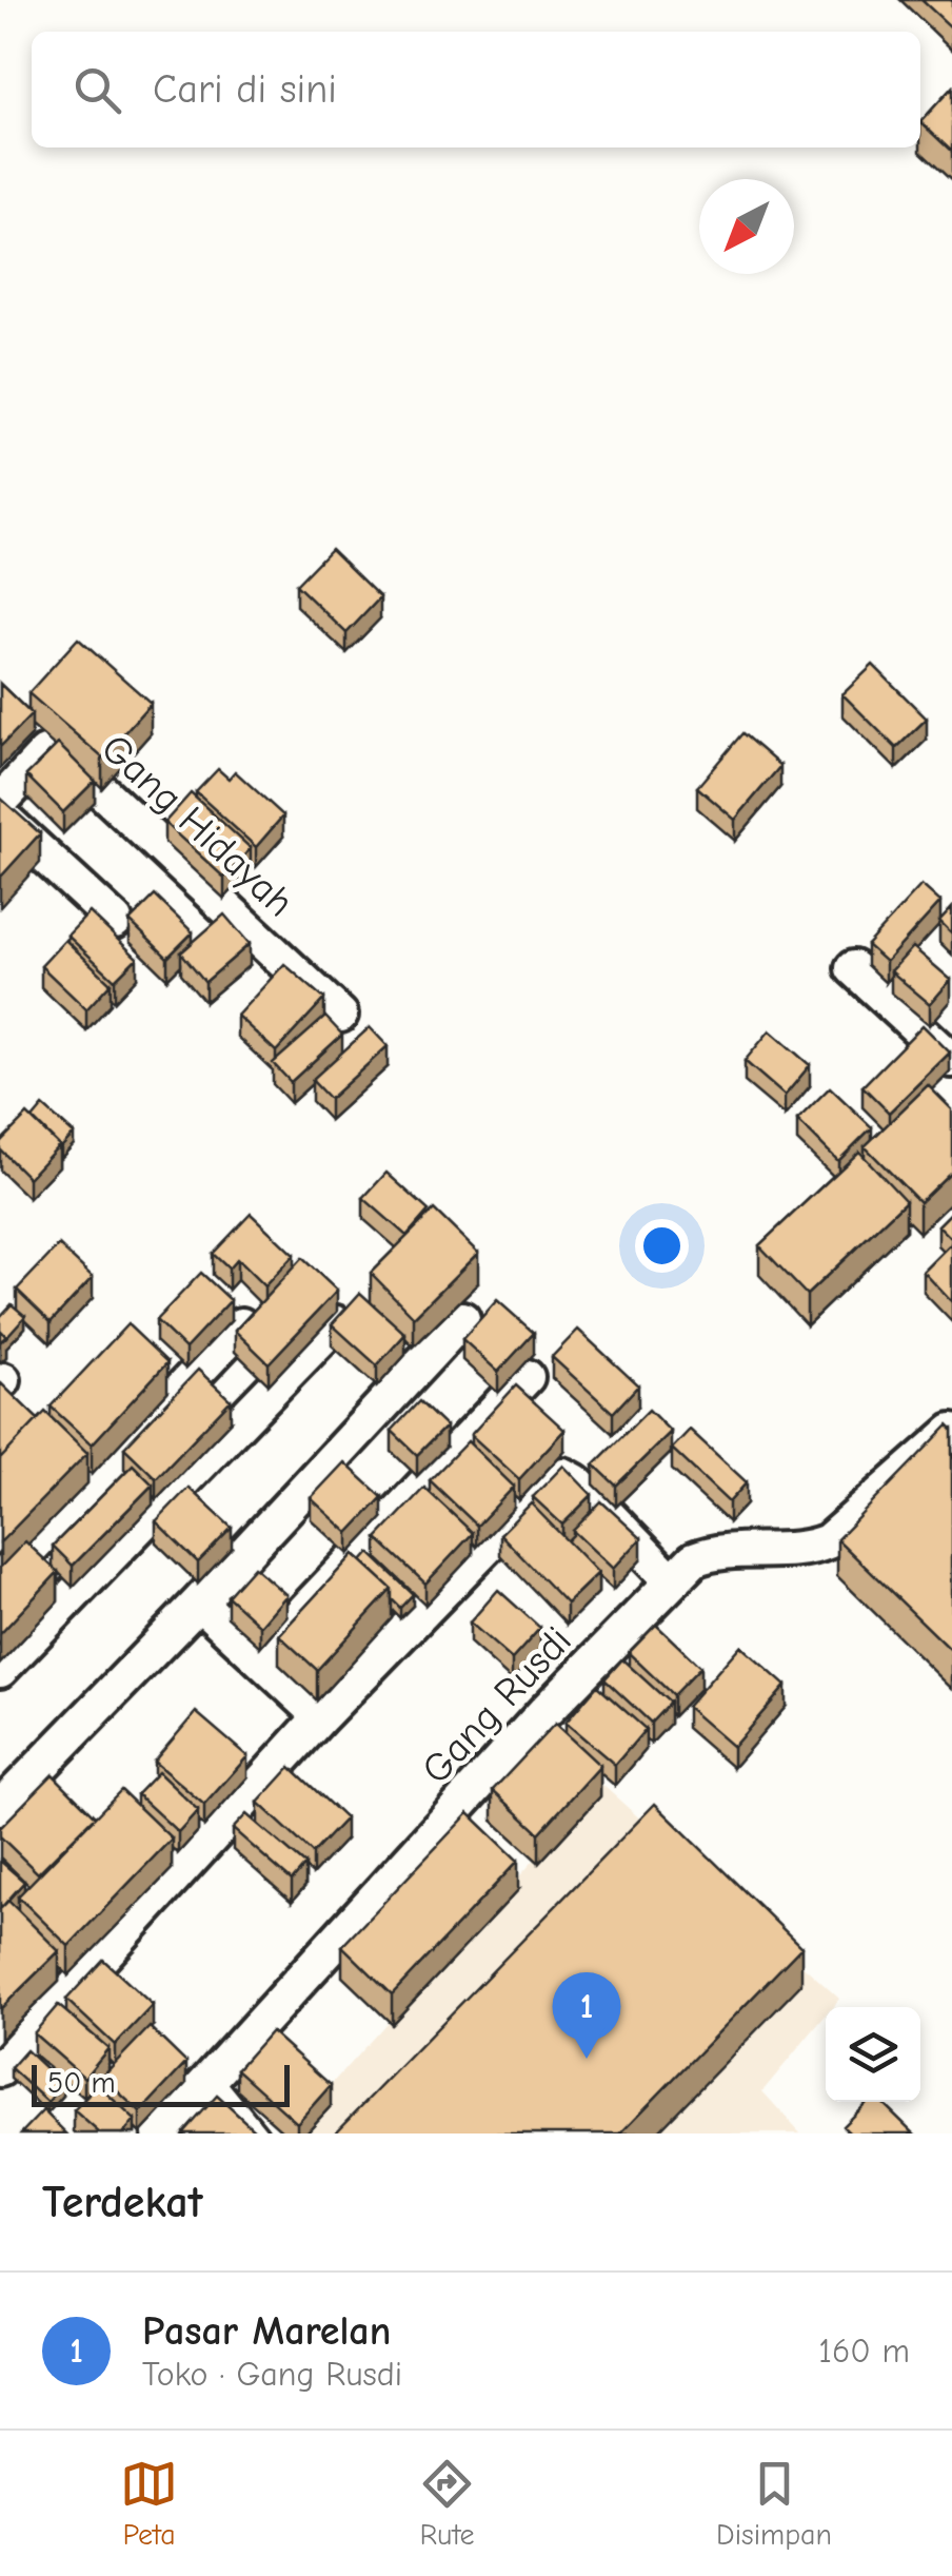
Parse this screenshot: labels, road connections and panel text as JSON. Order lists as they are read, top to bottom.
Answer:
{
  "streets": {
    "street": ["Gang Hidayah", "Gang Rusdi"]
  },
  "scale_bar": "50 m",
  "north": "bottom left",
  "page": {
    "search": "Cari di sini",
    "pins": "1",
    "scale": "50 m",
    "heading": "Terdekat",
    "list": [
      {
        "mark": "1",
        "name": "Pasar Marelan",
        "note": "Toko · Gang Rusdi",
        "value": "160 m"
      }
    ],
    "nav": ["Peta", "Rute", "Disimpan"]
  }
}
